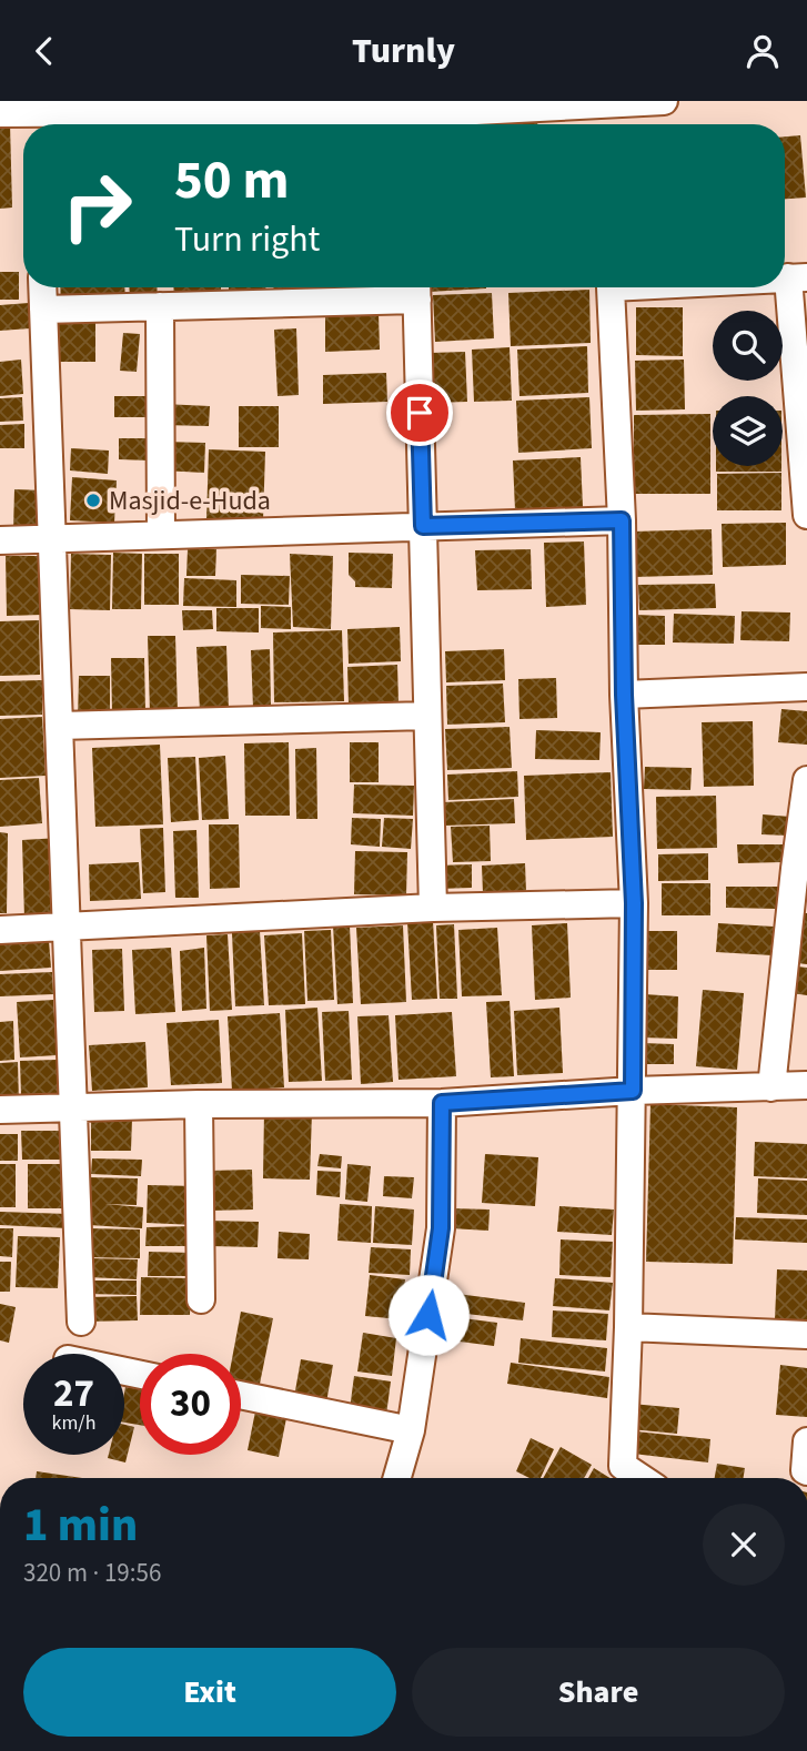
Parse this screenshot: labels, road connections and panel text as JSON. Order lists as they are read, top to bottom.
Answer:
{
  "places": ["Masjid-e-Huda"],
  "page": {
    "header": "Turnly",
    "turn": ["50 m", "Turn right"],
    "speed": "27 km/h",
    "limit": "30",
    "heading": ["1 min", "320 m · 19:56"],
    "buttons": ["Exit", "Share"]
  }
}
